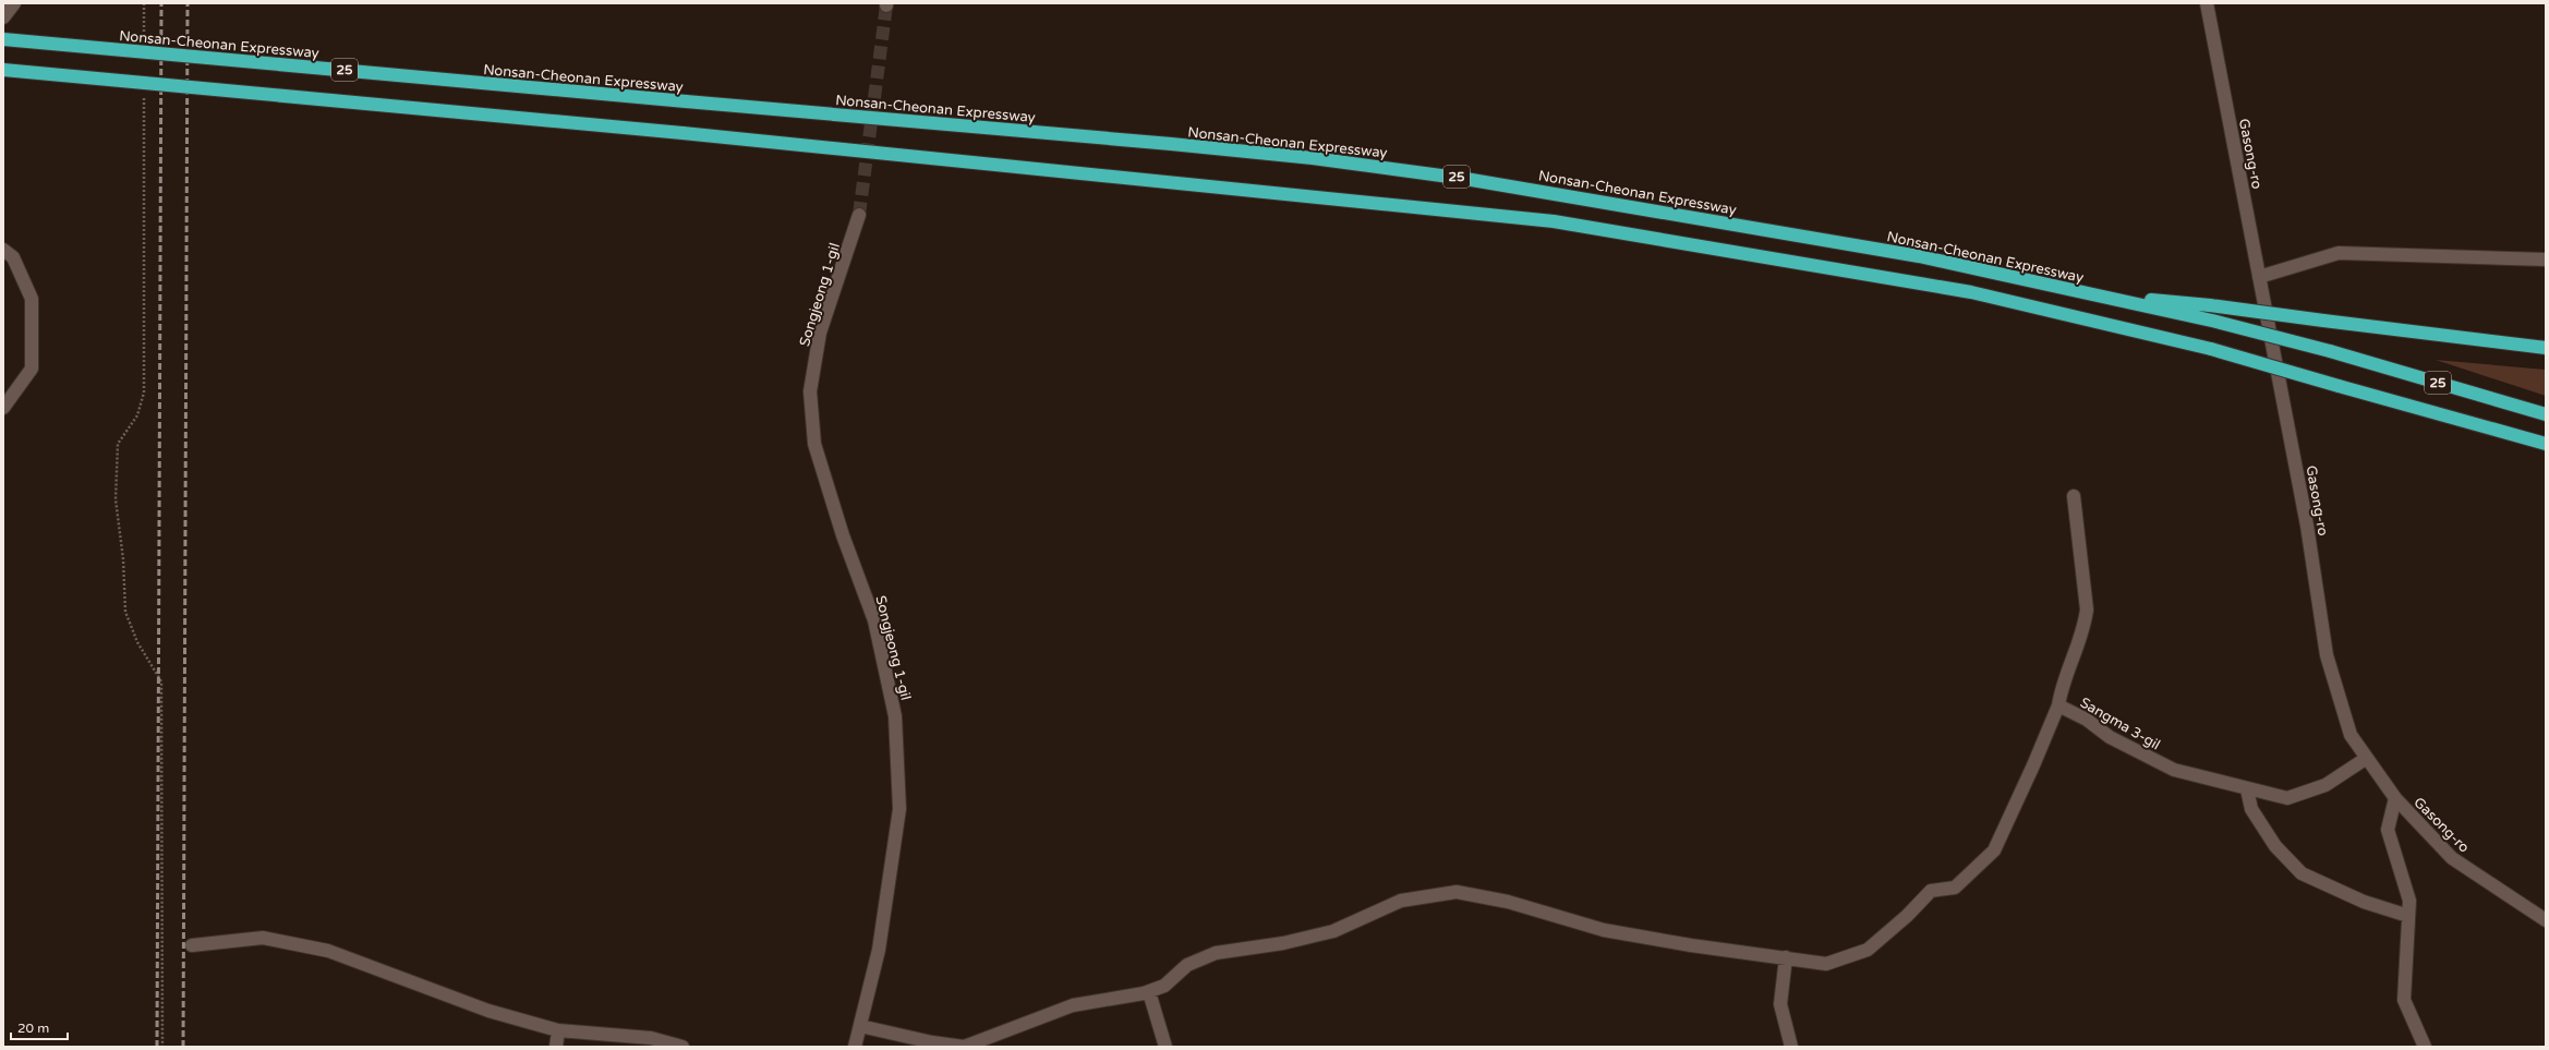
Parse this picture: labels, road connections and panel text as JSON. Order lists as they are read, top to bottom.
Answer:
{
  "streets": {
    "highway": ["Nonsan-Cheonan Expressway", "25"],
    "street": ["Gasong-ro", "Songjeong 1-gil", "Sangma 3-gil"]
  },
  "crossings": [
    ["Gasong-ro", "Sangma 3-gil"]
  ],
  "scale_bar": "20 m"
}
